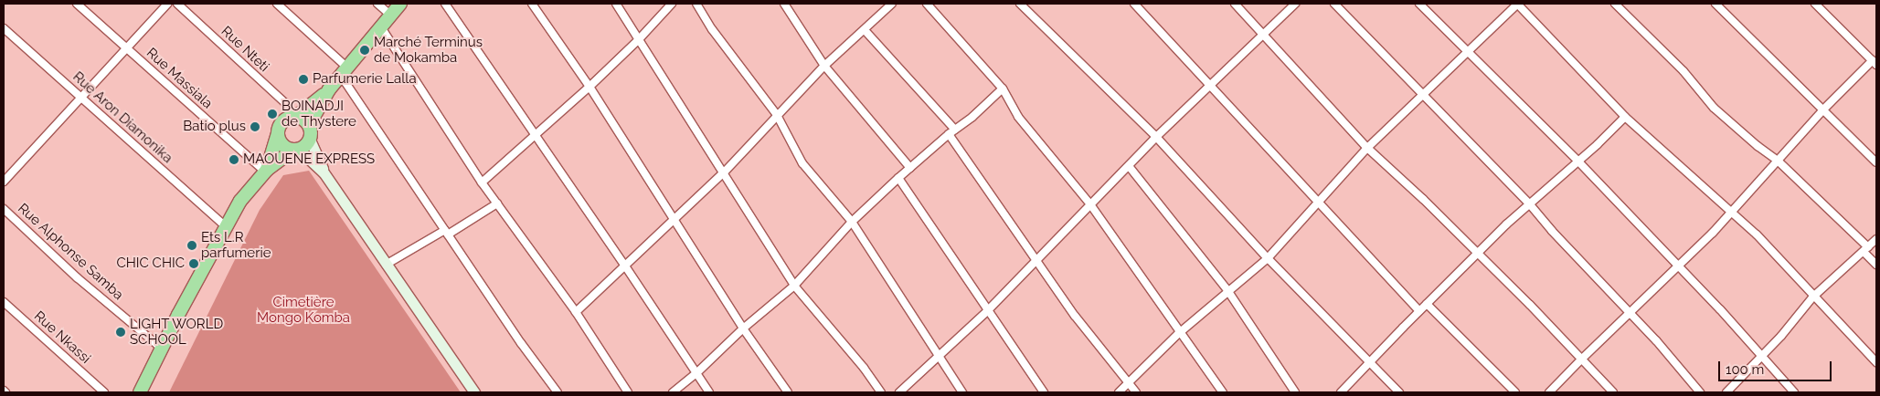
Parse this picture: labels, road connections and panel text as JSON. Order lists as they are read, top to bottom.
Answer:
{
  "streets": {
    "street": [
      "Rue Nteti",
      "Rue Massiala",
      "Rue Aron Diamonika",
      "Rue Alphonse Samba",
      "Rue Nkassi"
    ]
  },
  "parks": ["Cimetière Mongo Komba"],
  "places": [
    "Marché Terminus de Mokamba",
    "Parfumerie Lalla",
    "BOINADJI de Thystere",
    "Batio plus",
    "MAOUENE EXPRESS",
    "Ets L.R parfumerie",
    "CHIC CHIC",
    "LIGHT WORLD SCHOOL"
  ],
  "scale_bar": "100 m"
}
